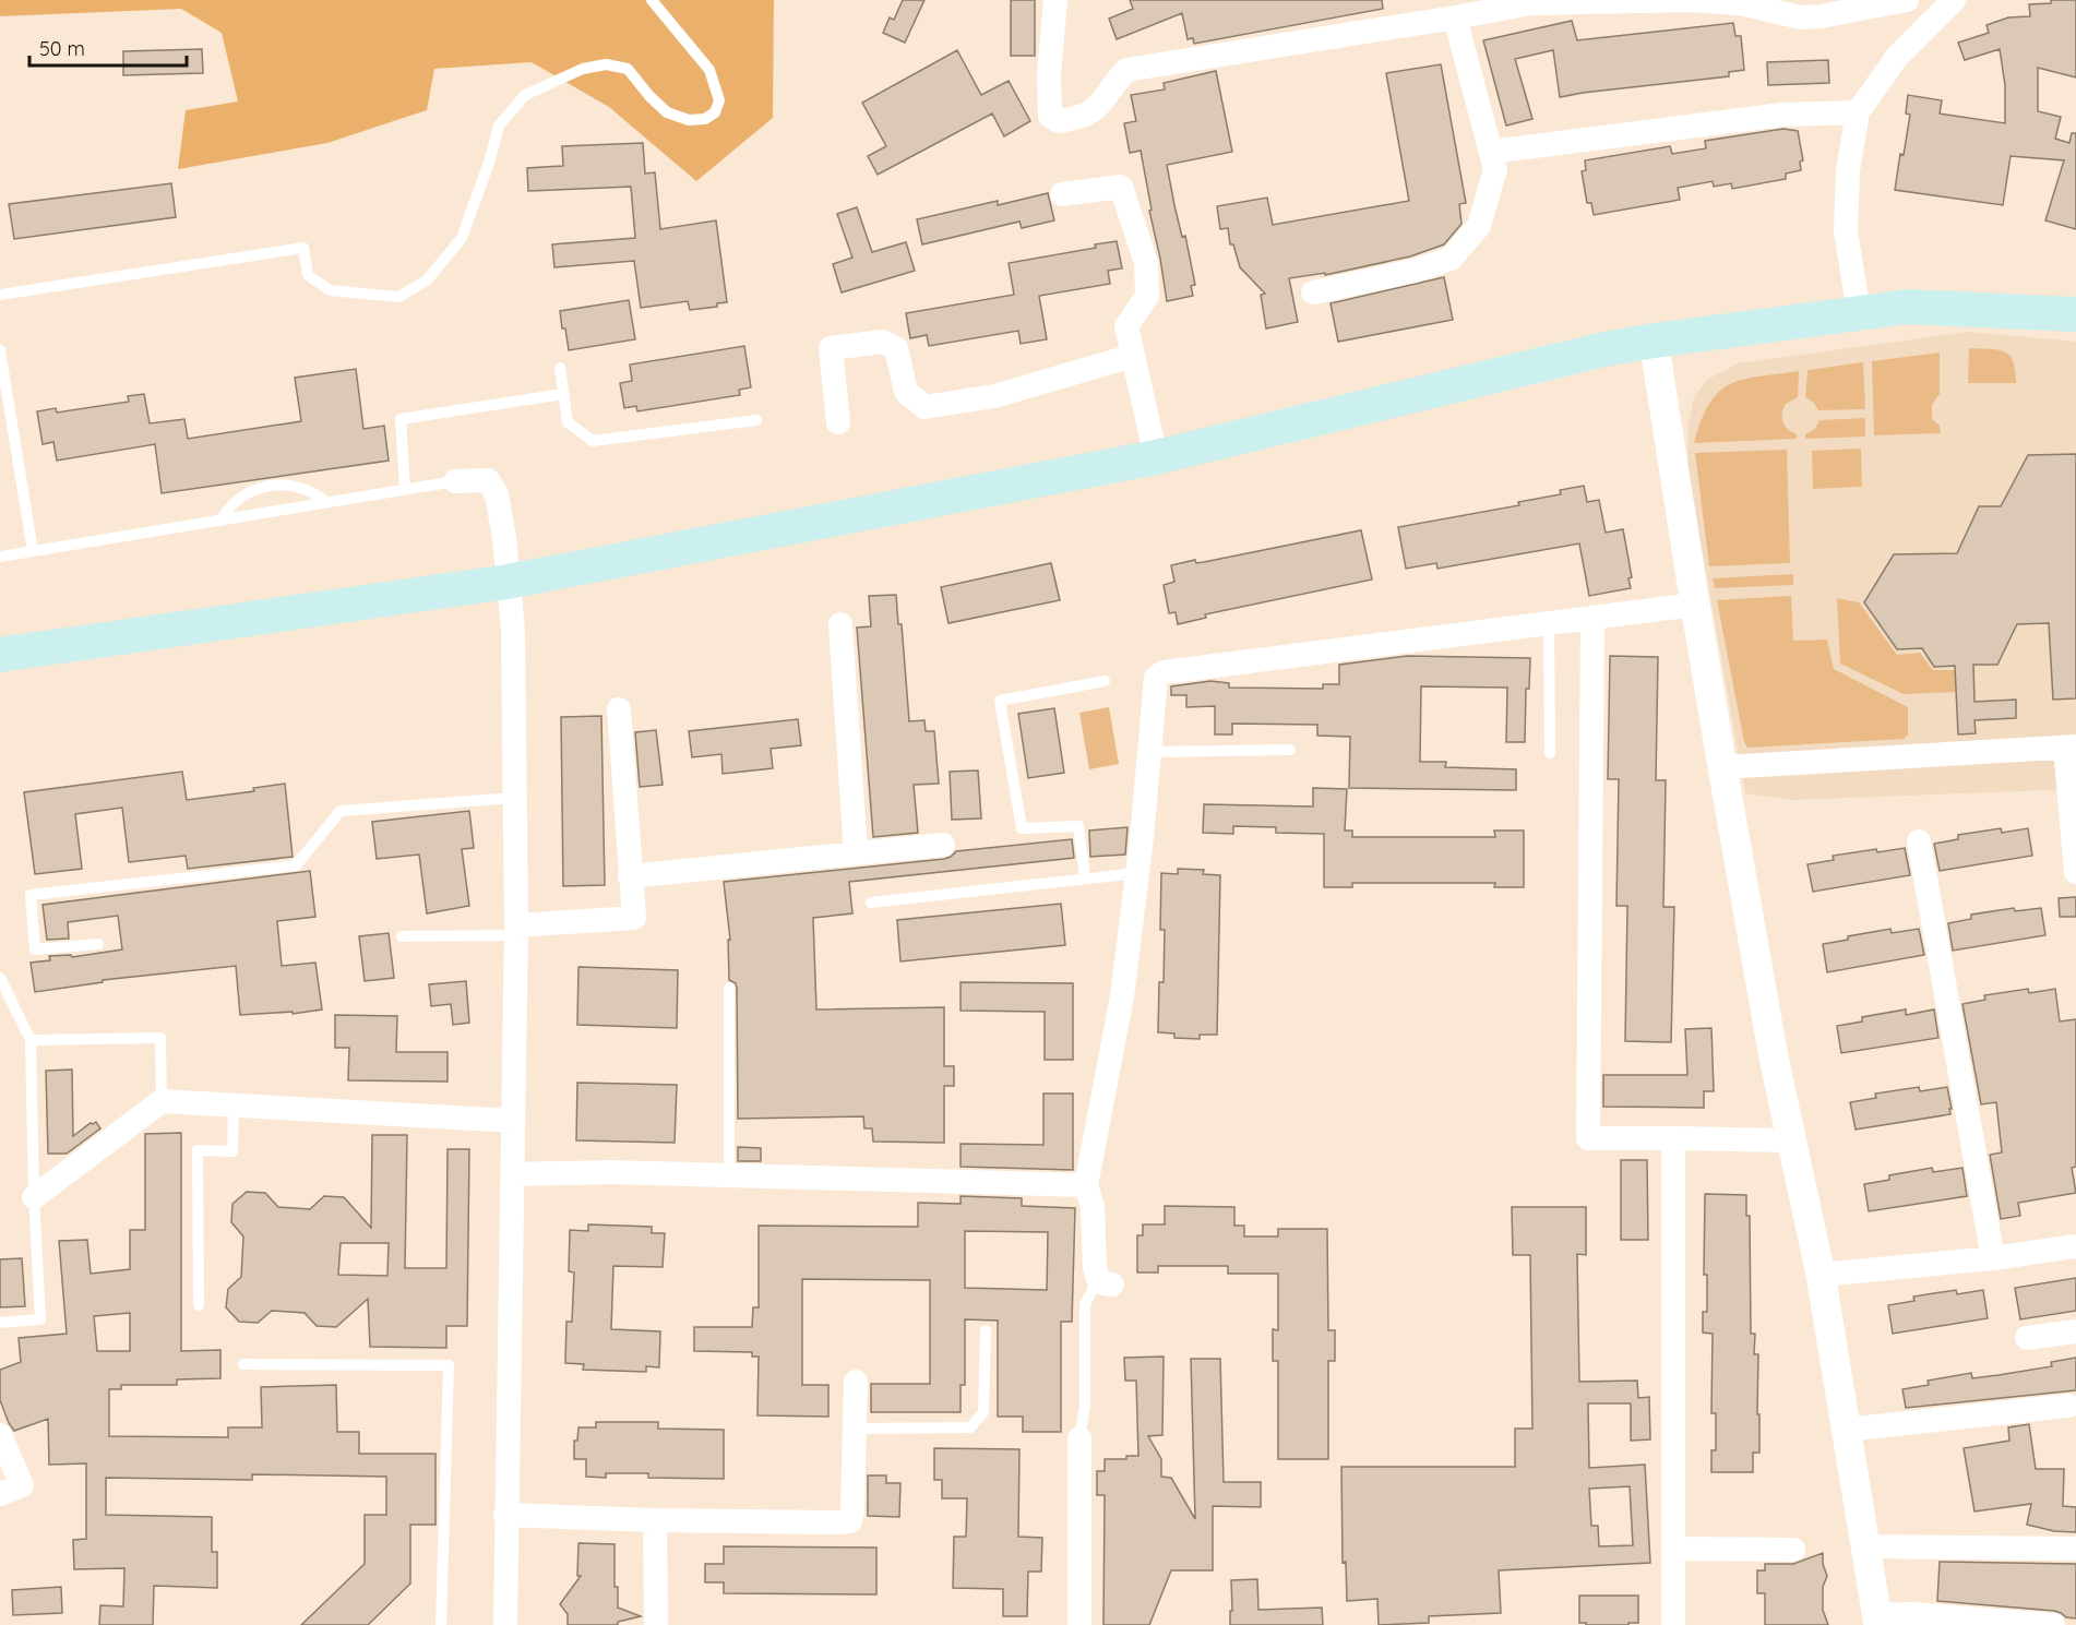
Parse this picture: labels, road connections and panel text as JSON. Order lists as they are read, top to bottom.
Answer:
{
  "scale_bar": "50 m"
}
